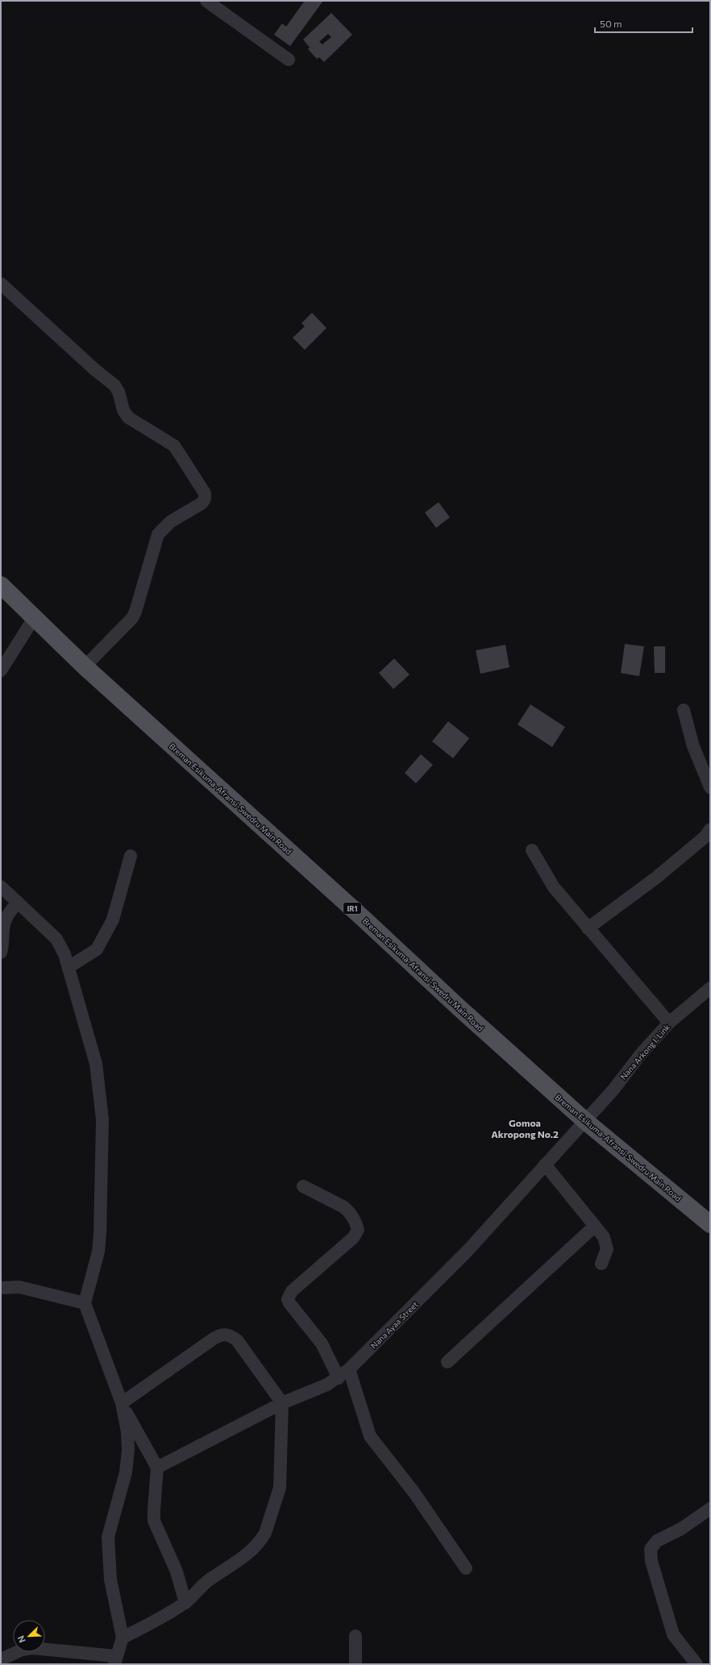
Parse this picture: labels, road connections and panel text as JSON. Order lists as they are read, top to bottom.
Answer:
{
  "streets": {
    "main road": ["Breman Esikuma-Afransi-Swedru Main Road", "IR1"],
    "street": ["Nana Arkong I. Link", "Nana Ayaa Street"]
  },
  "crossings": [
    ["Breman Esikuma-Afransi-Swedru Main Road", "Nana Arkong I. Link"],
    ["Breman Esikuma-Afransi-Swedru Main Road", "Nana Ayaa Street"],
    ["Nana Arkong I. Link", "Nana Ayaa Street"]
  ],
  "districts": ["Gomoa Akropong No.2"],
  "scale_bar": "50 m",
  "north": "bottom left"
}
